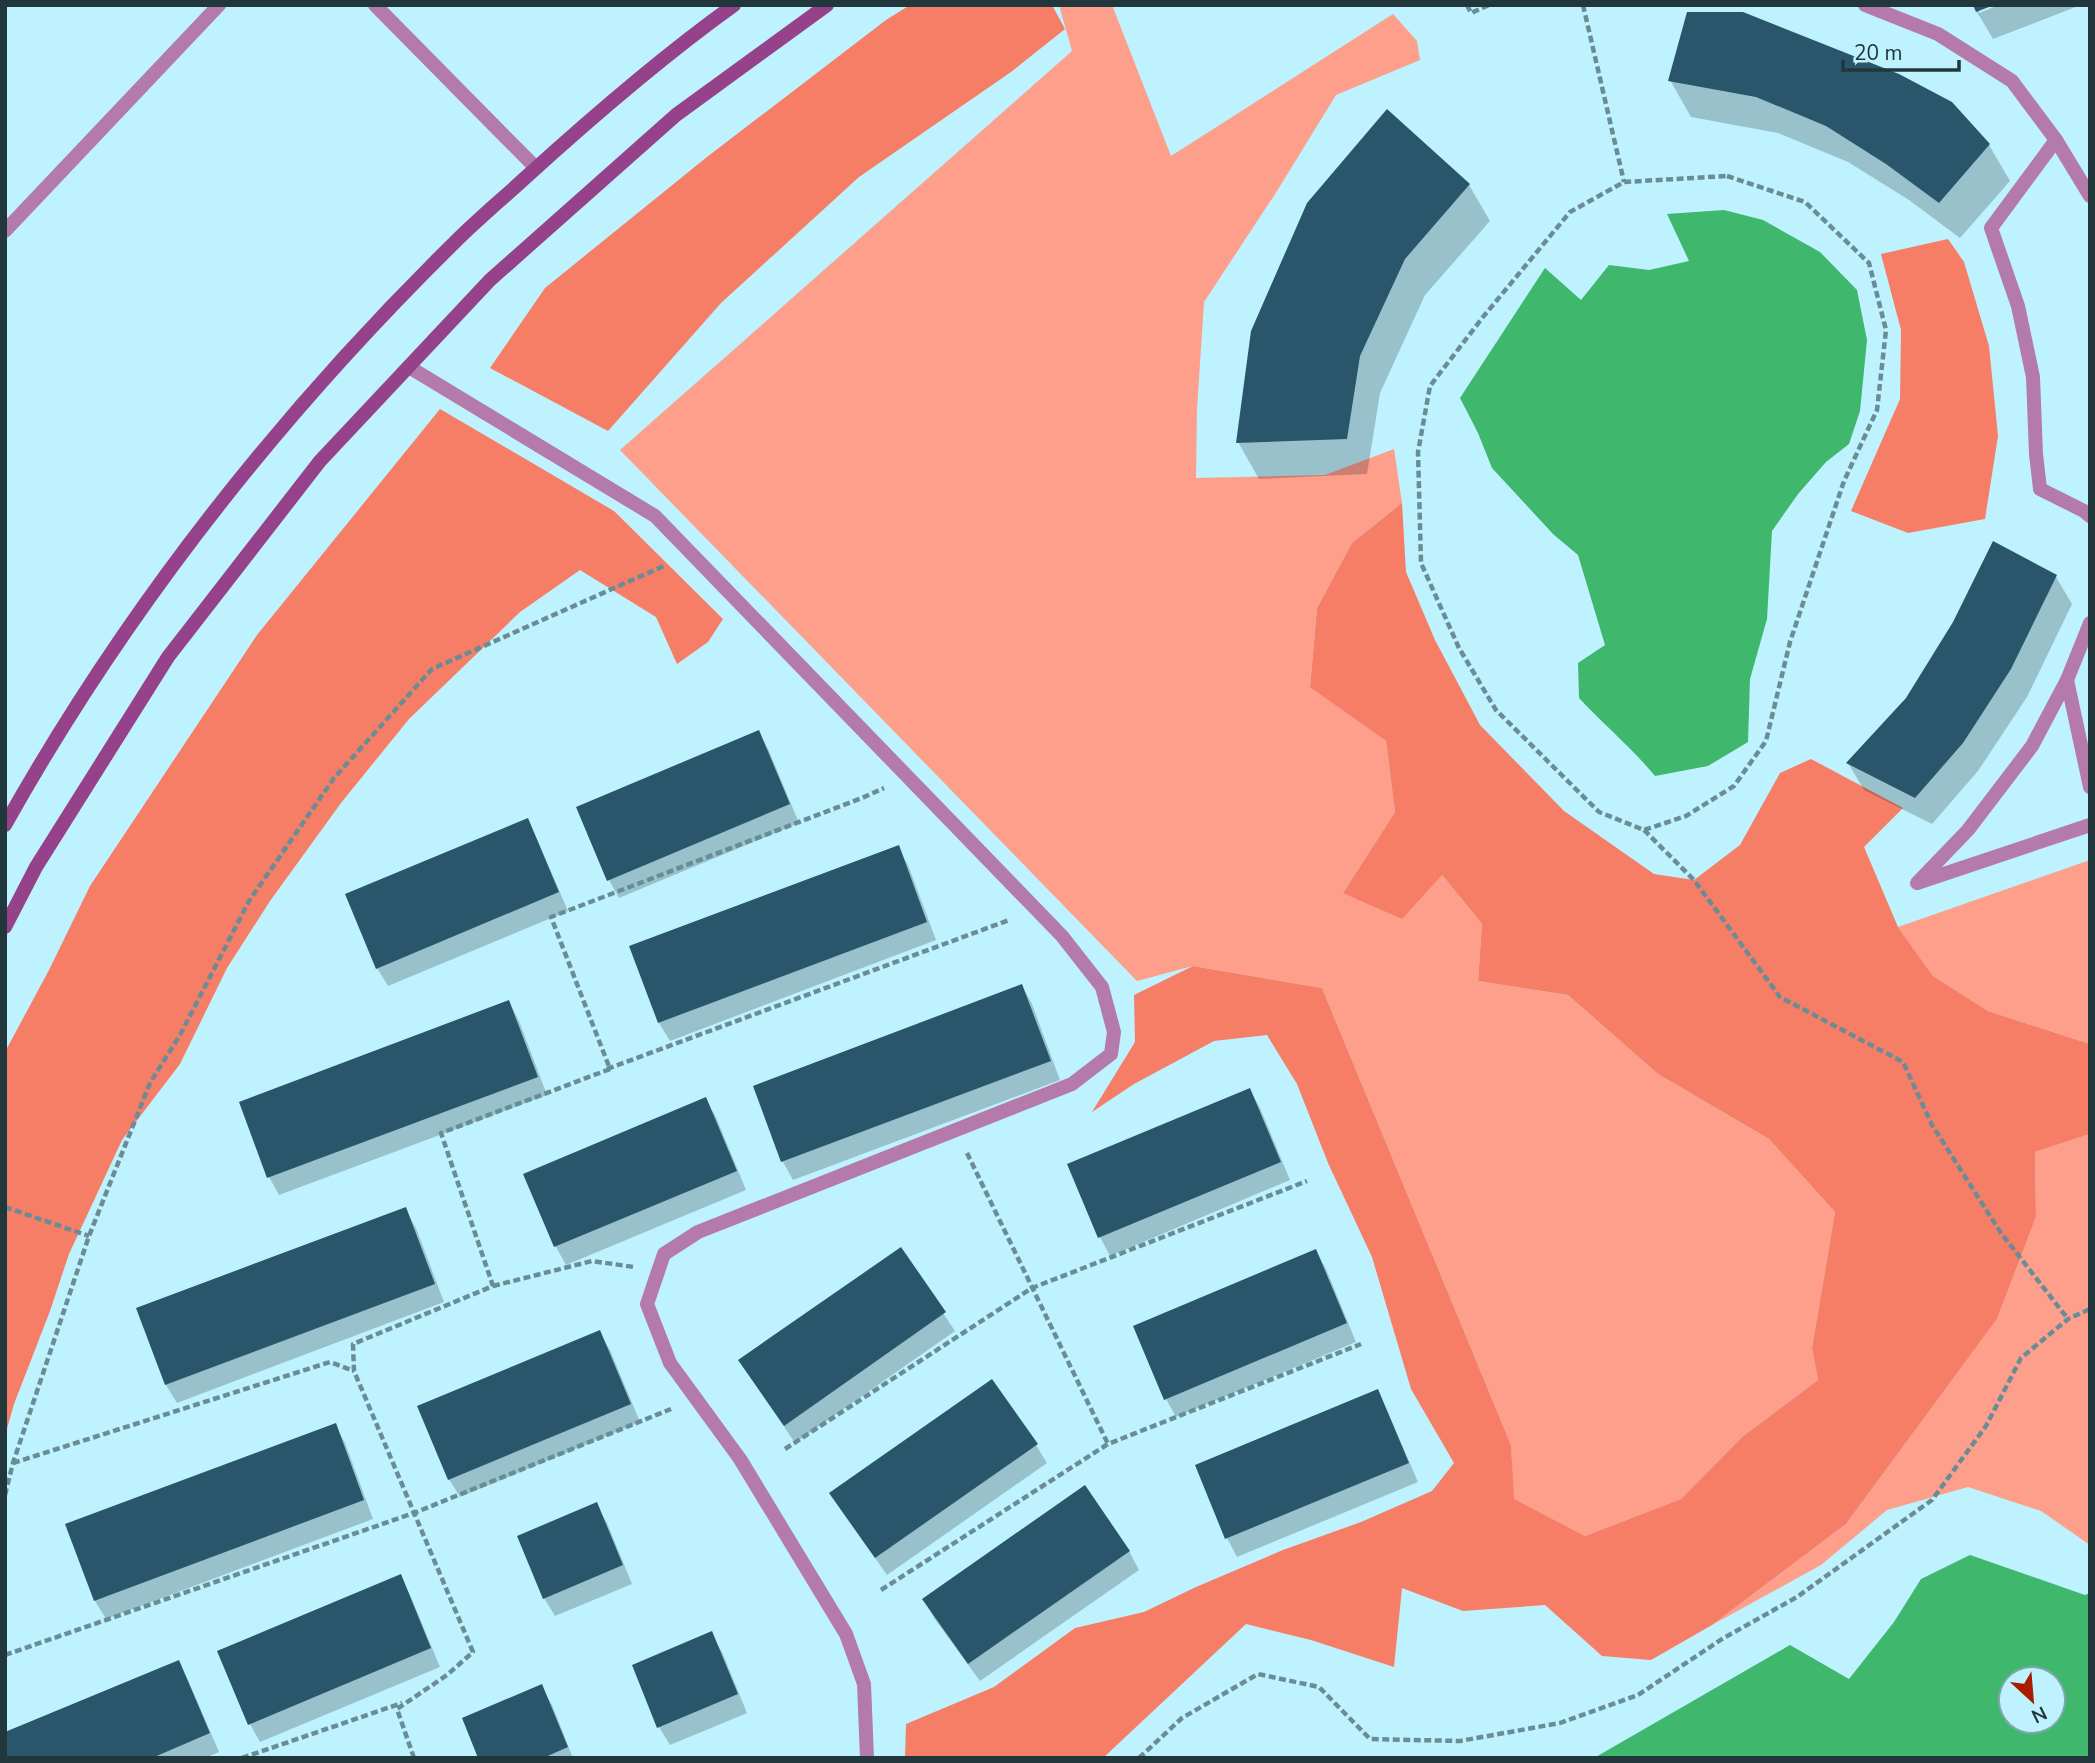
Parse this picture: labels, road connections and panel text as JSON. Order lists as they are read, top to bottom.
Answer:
{
  "scale_bar": "20 m",
  "north": "bottom right"
}
